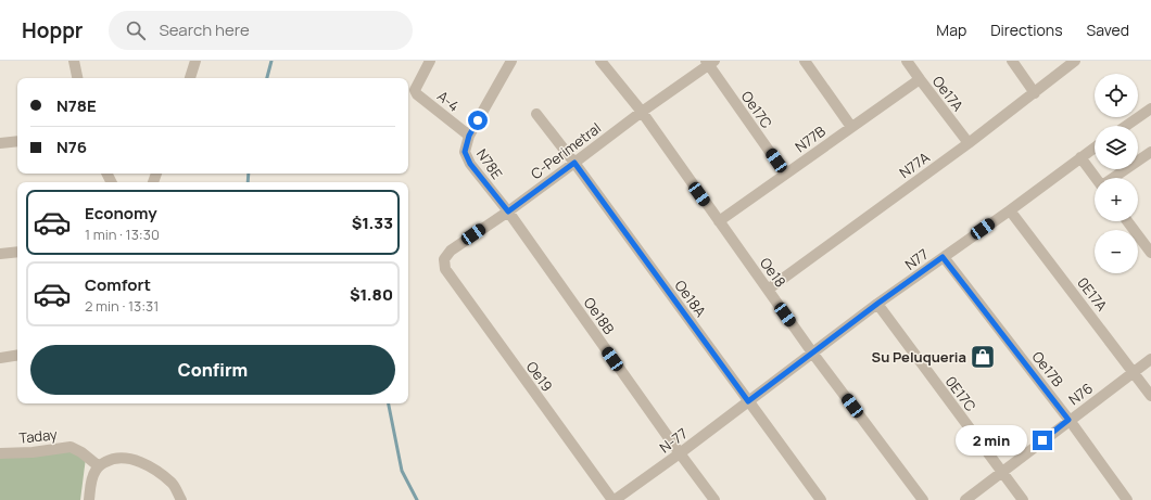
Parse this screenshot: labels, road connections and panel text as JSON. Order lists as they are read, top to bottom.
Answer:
{
  "streets": {
    "street": [
      "Oe17A",
      "A-4",
      "Oe17C",
      "N77B",
      "C-Perimetral",
      "N78E",
      "N77A",
      "N77",
      "Oe18",
      "0E17A",
      "Oe18A",
      "Oe18B",
      "Oe17B",
      "Oe19",
      "0E17C",
      "N76",
      "Taday",
      "N-77"
    ]
  },
  "crossings": [
    ["Oe17A", "N77B"],
    ["Oe17A", "N77A"],
    ["A-4", "N78E"],
    ["Oe17C", "N77B"],
    ["Oe17C", "C-Perimetral"],
    ["N77B", "Oe18"],
    ["C-Perimetral", "N78E"],
    ["C-Perimetral", "Oe18"],
    ["C-Perimetral", "Oe18A"],
    ["C-Perimetral", "Oe18B"],
    ["C-Perimetral", "Oe19"],
    ["N78E", "Oe18B"],
    ["N77A", "Oe18"],
    ["N77", "Oe18"],
    ["N77", "0E17A"],
    ["N77", "Oe18A"],
    ["N77", "Oe17B"],
    ["N77", "0E17C"],
    ["N77", "N-77"],
    ["0E17A", "N76"],
    ["Oe18A", "N-77"],
    ["Oe18B", "N-77"],
    ["Oe17B", "N76"],
    ["Oe19", "N-77"],
    ["0E17C", "N76"]
  ],
  "places": {
    "shop": ["Su Peluqueria"]
  },
  "page": {
    "header": "Hoppr",
    "search": "Search here",
    "nav": ["Map", "Directions", "Saved"],
    "map_buttons": ["+", "−"],
    "banner": ["N78E", "N76"],
    "list": [
      {
        "name": "Economy",
        "note": "1 min · 13:30",
        "value": "$1.33"
      },
      {
        "name": "Comfort",
        "note": "2 min · 13:31",
        "value": "$1.80"
      }
    ],
    "buttons": "Confirm",
    "bubble": "2 min"
  }
}
